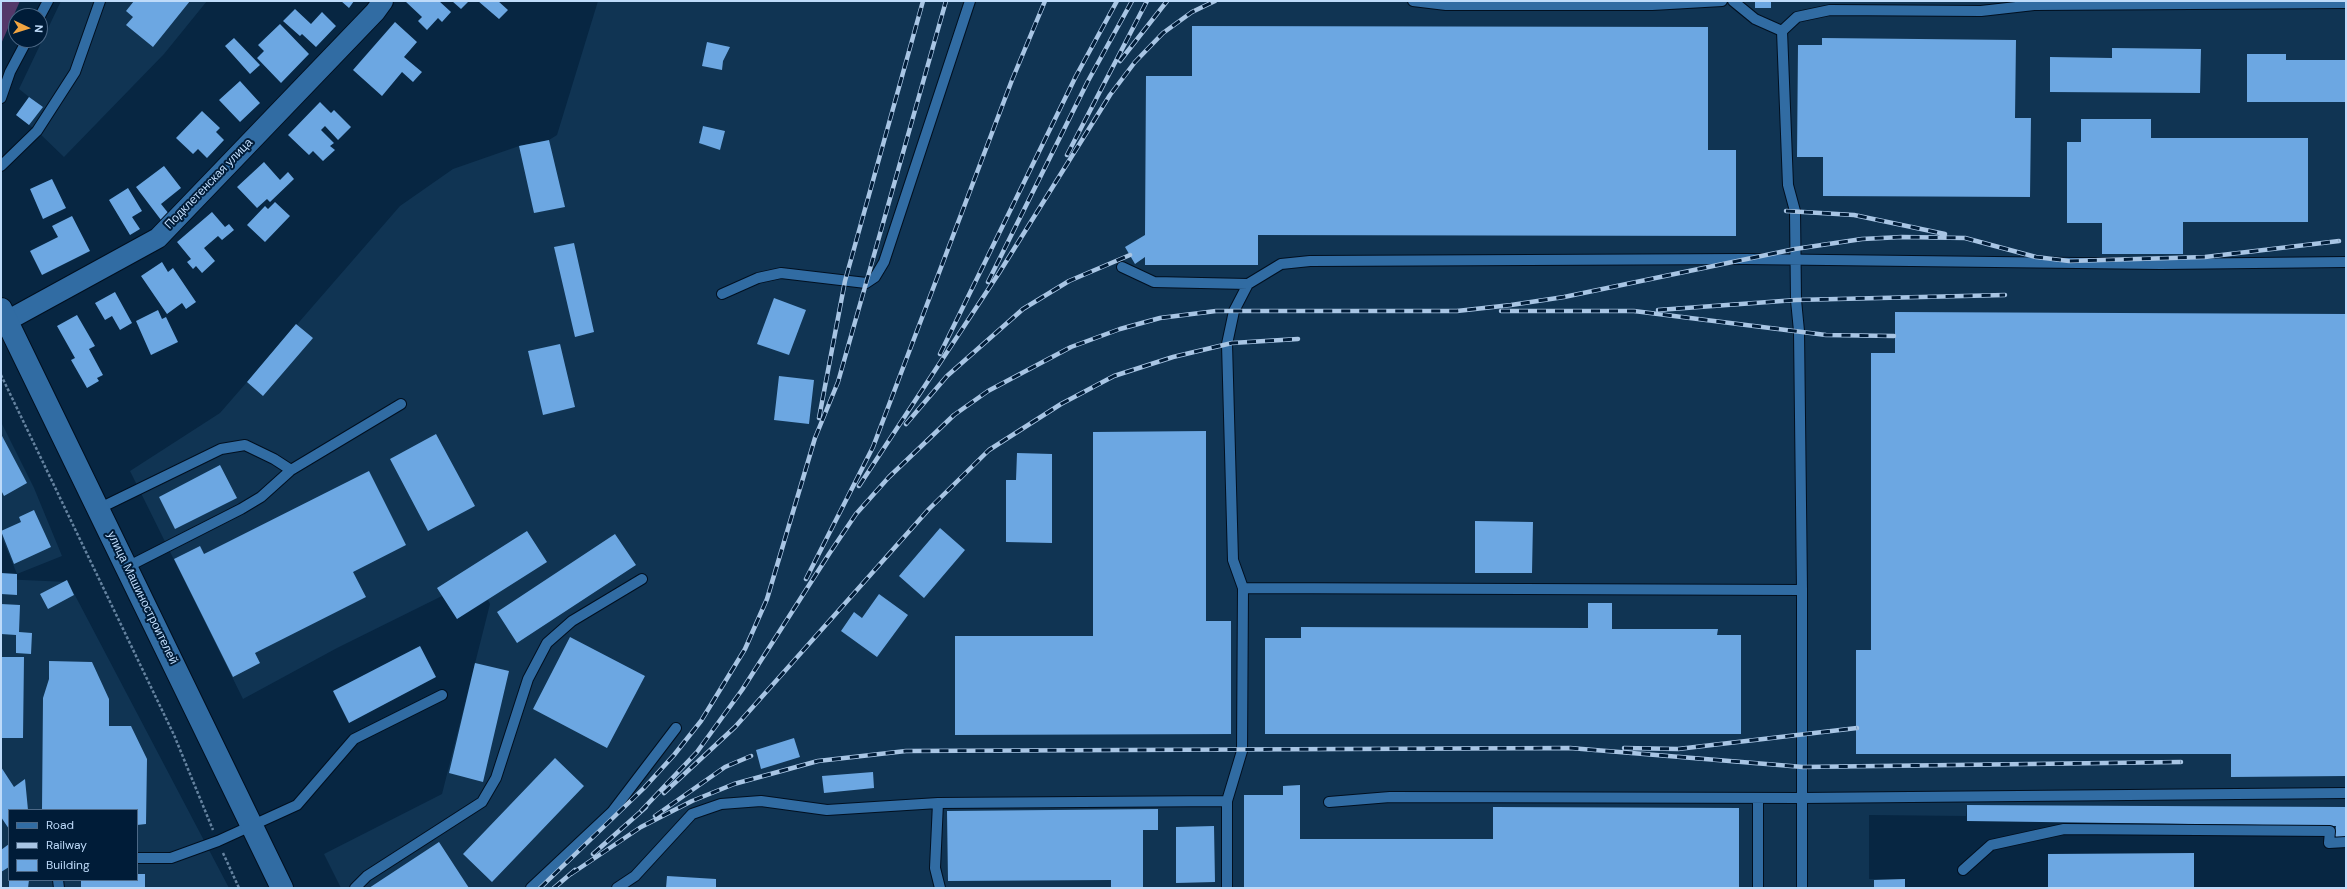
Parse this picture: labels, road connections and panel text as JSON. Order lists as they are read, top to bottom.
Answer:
{
  "streets": {
    "street": ["Подклетенская улица", "улица Машиностроителей"]
  },
  "crossings": [
    ["Подклетенская улица", "улица Машиностроителей"]
  ],
  "legend": ["Road", "Railway", "Building"],
  "north": "right"
}
